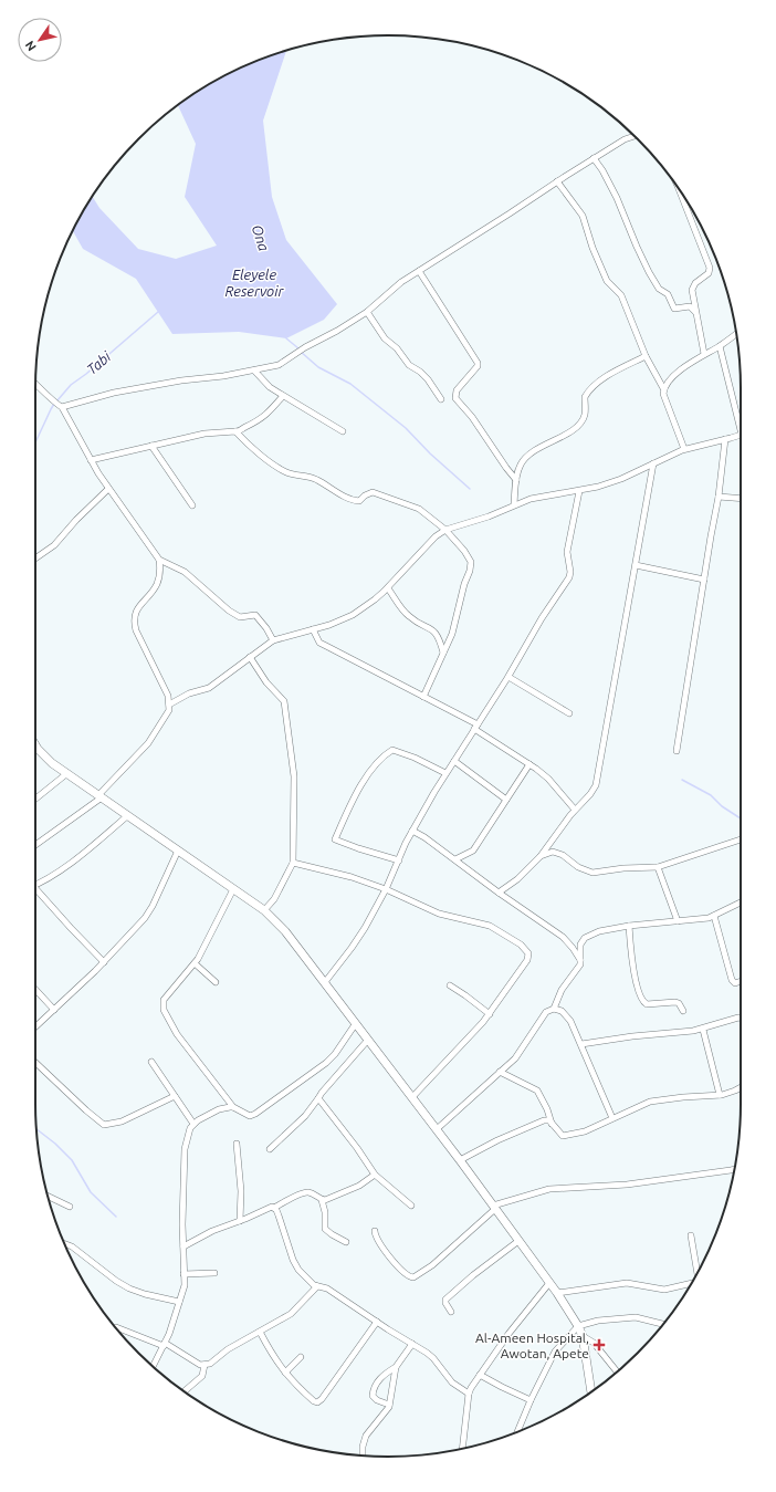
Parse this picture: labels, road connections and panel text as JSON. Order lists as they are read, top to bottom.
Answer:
{
  "water": ["Ona", "Eleyele Reservoir", "Tabi"],
  "places": {
    "health": ["Al-Ameen Hospital, Awotan, Apete"]
  },
  "north": "bottom left"
}
